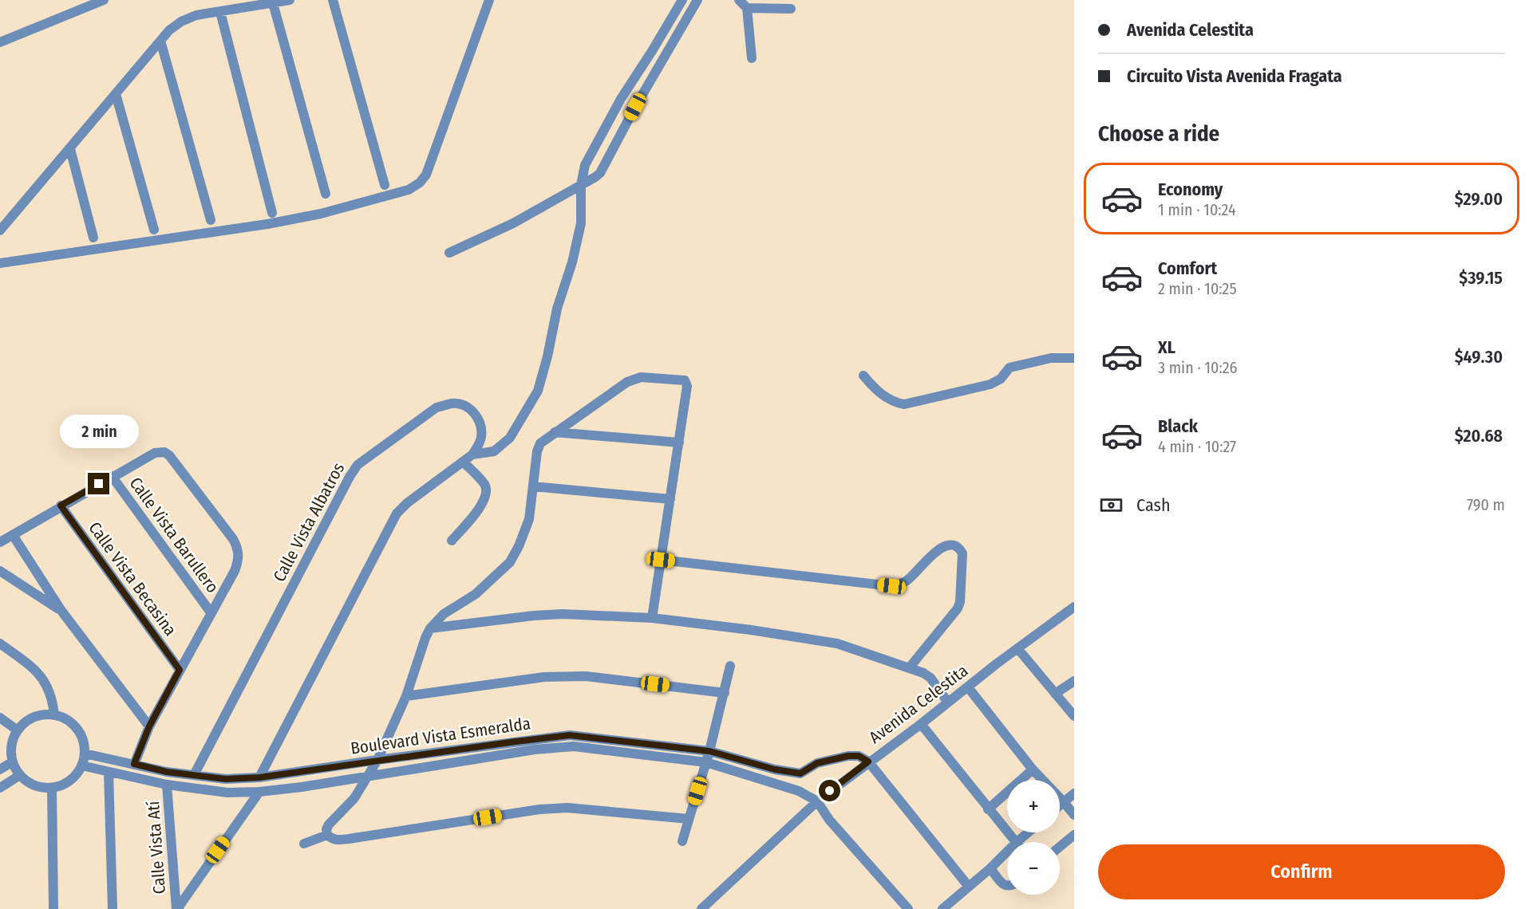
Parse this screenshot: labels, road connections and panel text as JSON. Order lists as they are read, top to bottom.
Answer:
{
  "streets": {
    "street": [
      "Calle Vista Albatros",
      "Calle Vista Barullero",
      "Calle Vista Becasina",
      "Avenida Celestita",
      "Boulevard Vista Esmeralda",
      "Calle Vista Atí"
    ]
  },
  "crossings": [
    ["Calle Vista Albatros", "Boulevard Vista Esmeralda"],
    ["Avenida Celestita", "Boulevard Vista Esmeralda"],
    ["Boulevard Vista Esmeralda", "Calle Vista Atí"]
  ],
  "page": {
    "banner": ["Avenida Celestita", "Circuito Vista Avenida Fragata"],
    "heading": "Choose a ride",
    "list": [
      {
        "name": "Economy",
        "note": "1 min · 10:24",
        "value": "$29.00"
      },
      {
        "name": "Comfort",
        "note": "2 min · 10:25",
        "value": "$39.15"
      },
      {
        "name": "XL",
        "note": "3 min · 10:26",
        "value": "$49.30"
      },
      {
        "name": "Black",
        "note": "4 min · 10:27",
        "value": "$20.68"
      }
    ],
    "bubble": "2 min",
    "pay": ["Cash", "790 m"],
    "map_buttons": ["+", "−"],
    "buttons": "Confirm"
  }
}
